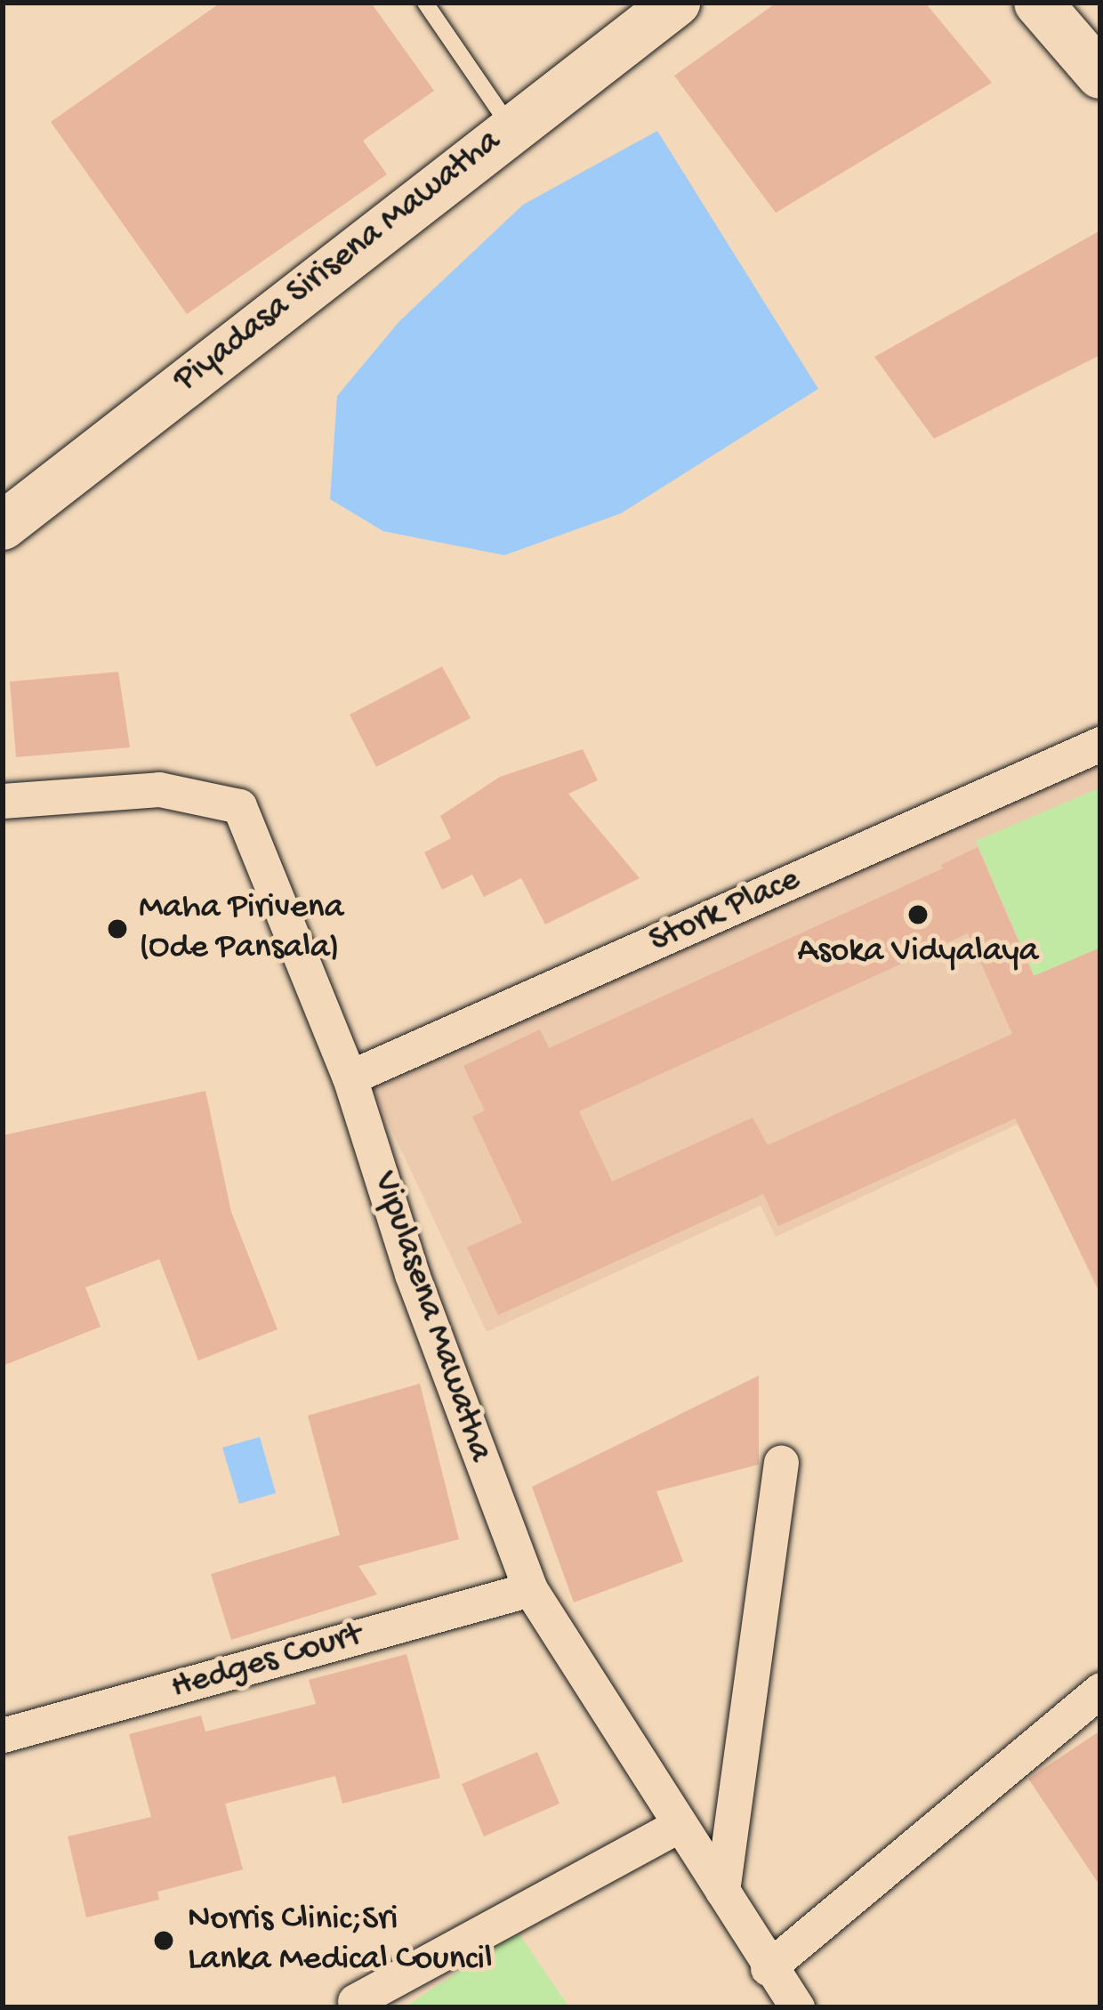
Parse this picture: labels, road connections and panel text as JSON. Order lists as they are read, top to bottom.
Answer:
{
  "streets": {
    "street": [
      "Piyadasa Sirisena Mawatha",
      "Stork Place",
      "Vipulasena Mawatha",
      "Hedges Court"
    ]
  },
  "crossings": [
    ["Stork Place", "Vipulasena Mawatha"],
    ["Vipulasena Mawatha", "Hedges Court"]
  ],
  "places": ["Asoka Vidyalaya", "Maha Pirivena (Ode Pansala)", "Norris Clinic;Sri Lanka Medical Council"]
}
